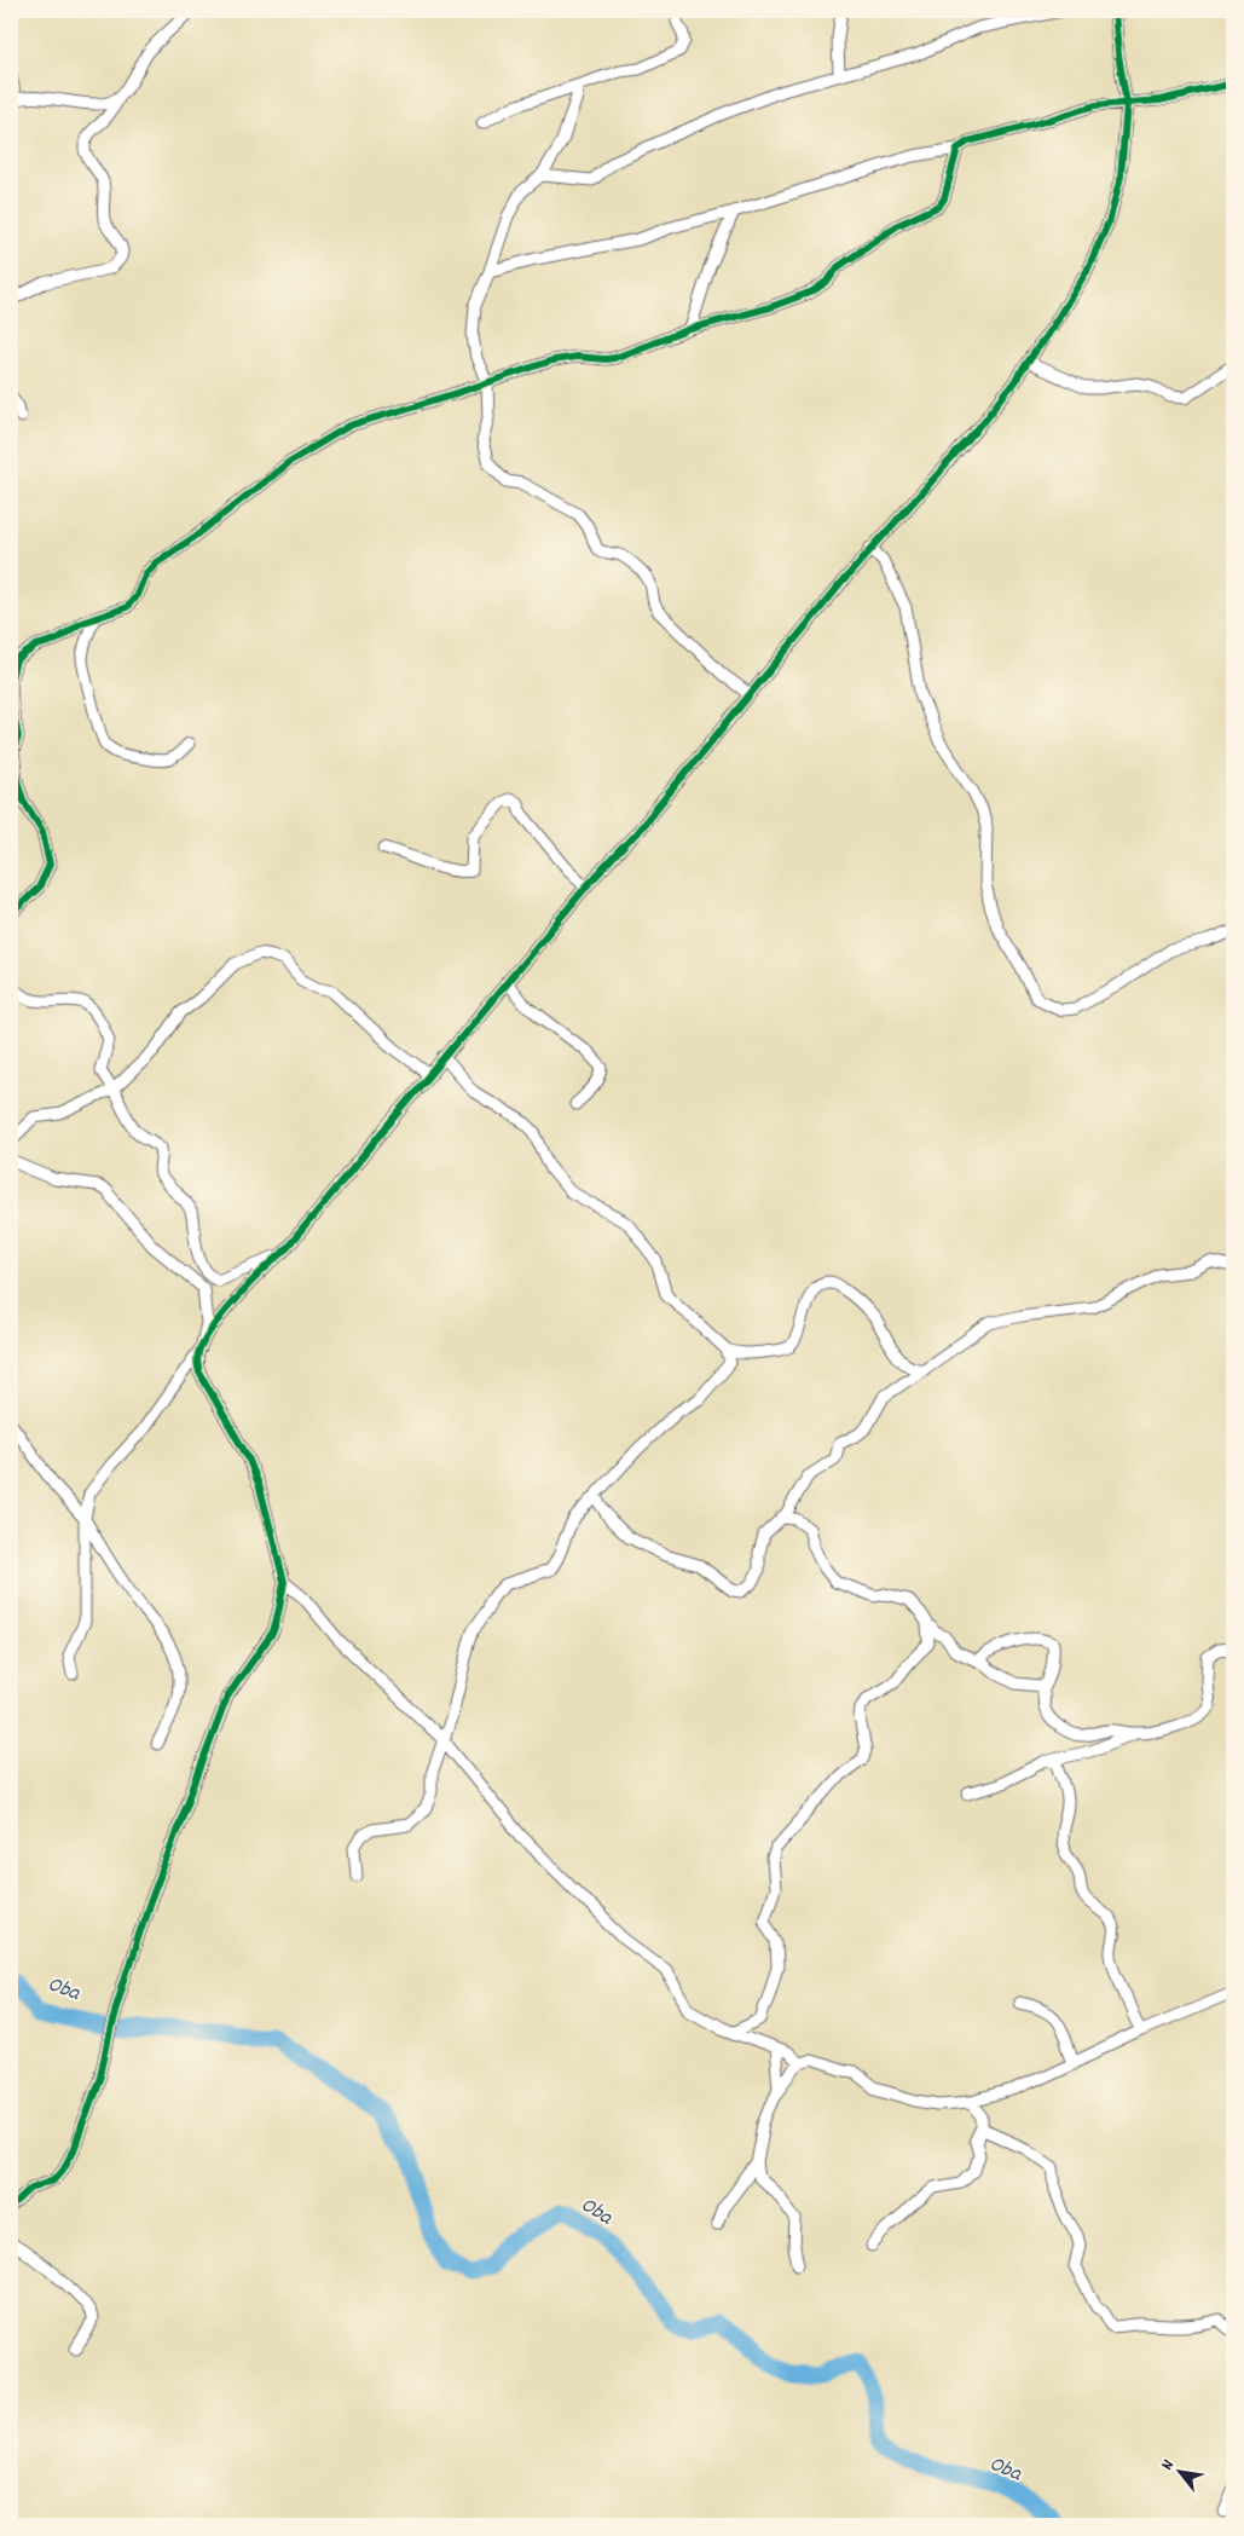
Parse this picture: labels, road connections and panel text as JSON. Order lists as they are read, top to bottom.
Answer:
{
  "water": ["Oba"],
  "north": "top left"
}
